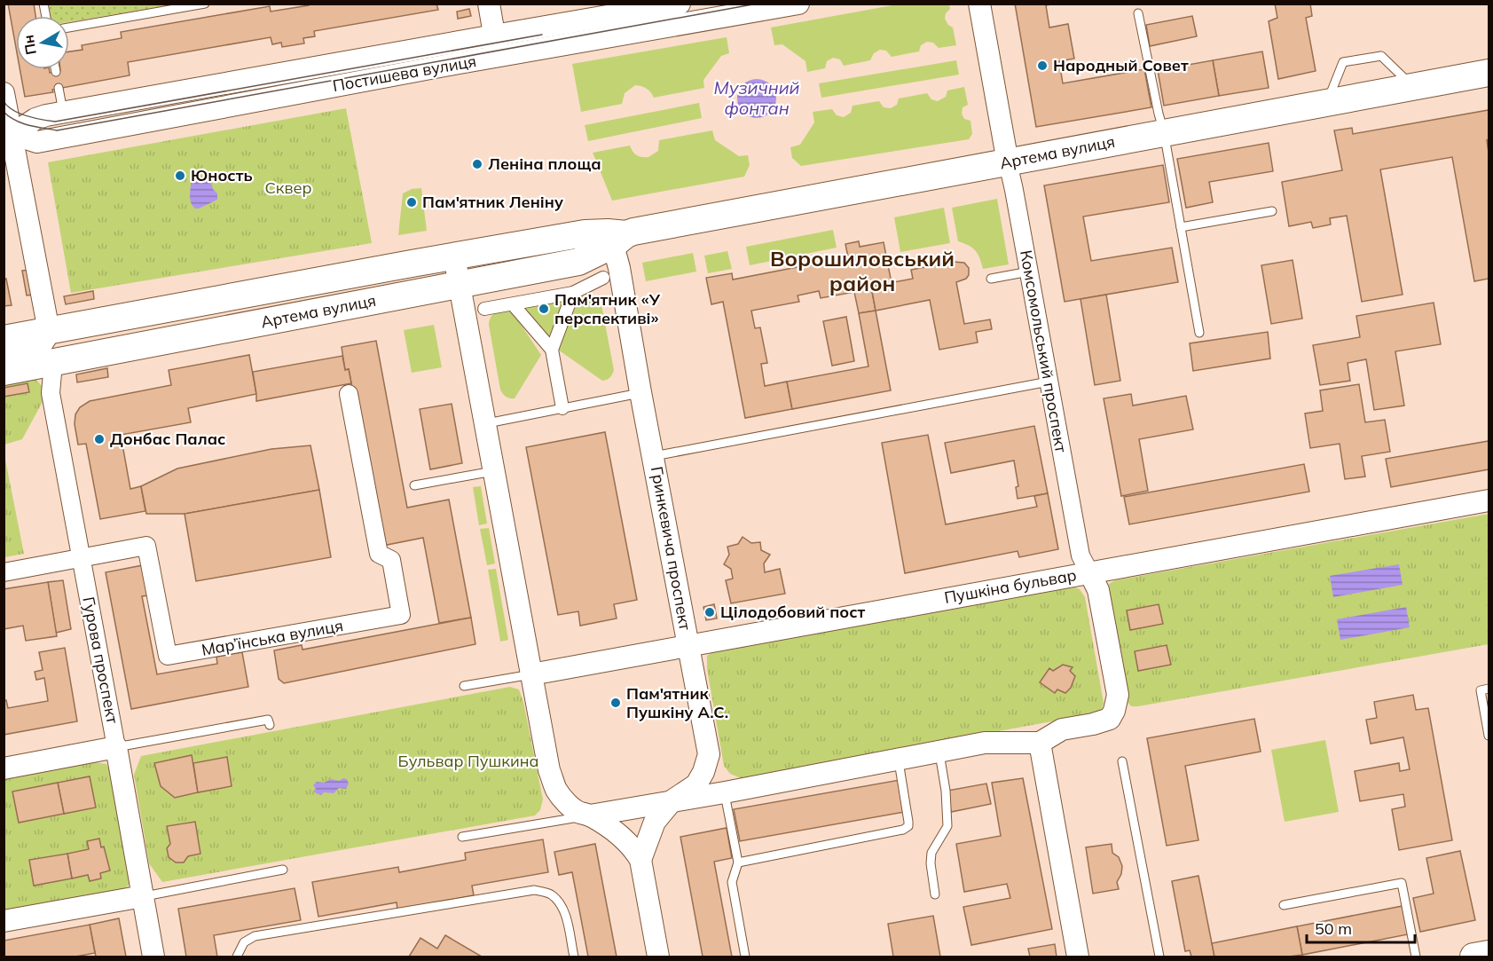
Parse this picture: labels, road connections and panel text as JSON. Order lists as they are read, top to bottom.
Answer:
{
  "streets": {
    "main road": ["Артема вулиця"],
    "street": [
      "Постишева вулиця",
      "Комсомольський проспект",
      "Гринкевича проспект",
      "Пушкіна бульвар",
      "Мар’їнська вулиця",
      "Гурова проспект"
    ]
  },
  "crossings": [
    ["Артема вулиця", "Комсомольський проспект"],
    ["Артема вулиця", "Гринкевича проспект"],
    ["Артема вулиця", "Гурова проспект"],
    ["Комсомольський проспект", "Пушкіна бульвар"],
    ["Гринкевича проспект", "Пушкіна бульвар"],
    ["Мар’їнська вулиця", "Гурова проспект"]
  ],
  "districts": ["Ворошиловський район"],
  "water": ["Музичний фонтан"],
  "parks": ["Сквер", "Бульвар Пушкина"],
  "places": [
    "Народный Совет",
    "Леніна площа",
    "Юность",
    "Пам'ятник Леніну",
    "Пам'ятник «У перспективі»",
    "Донбас Палас",
    "Цілодобовий пост",
    "Пам'ятник Пушкіну А.С."
  ],
  "scale_bar": "50 m",
  "north": "left"
}
